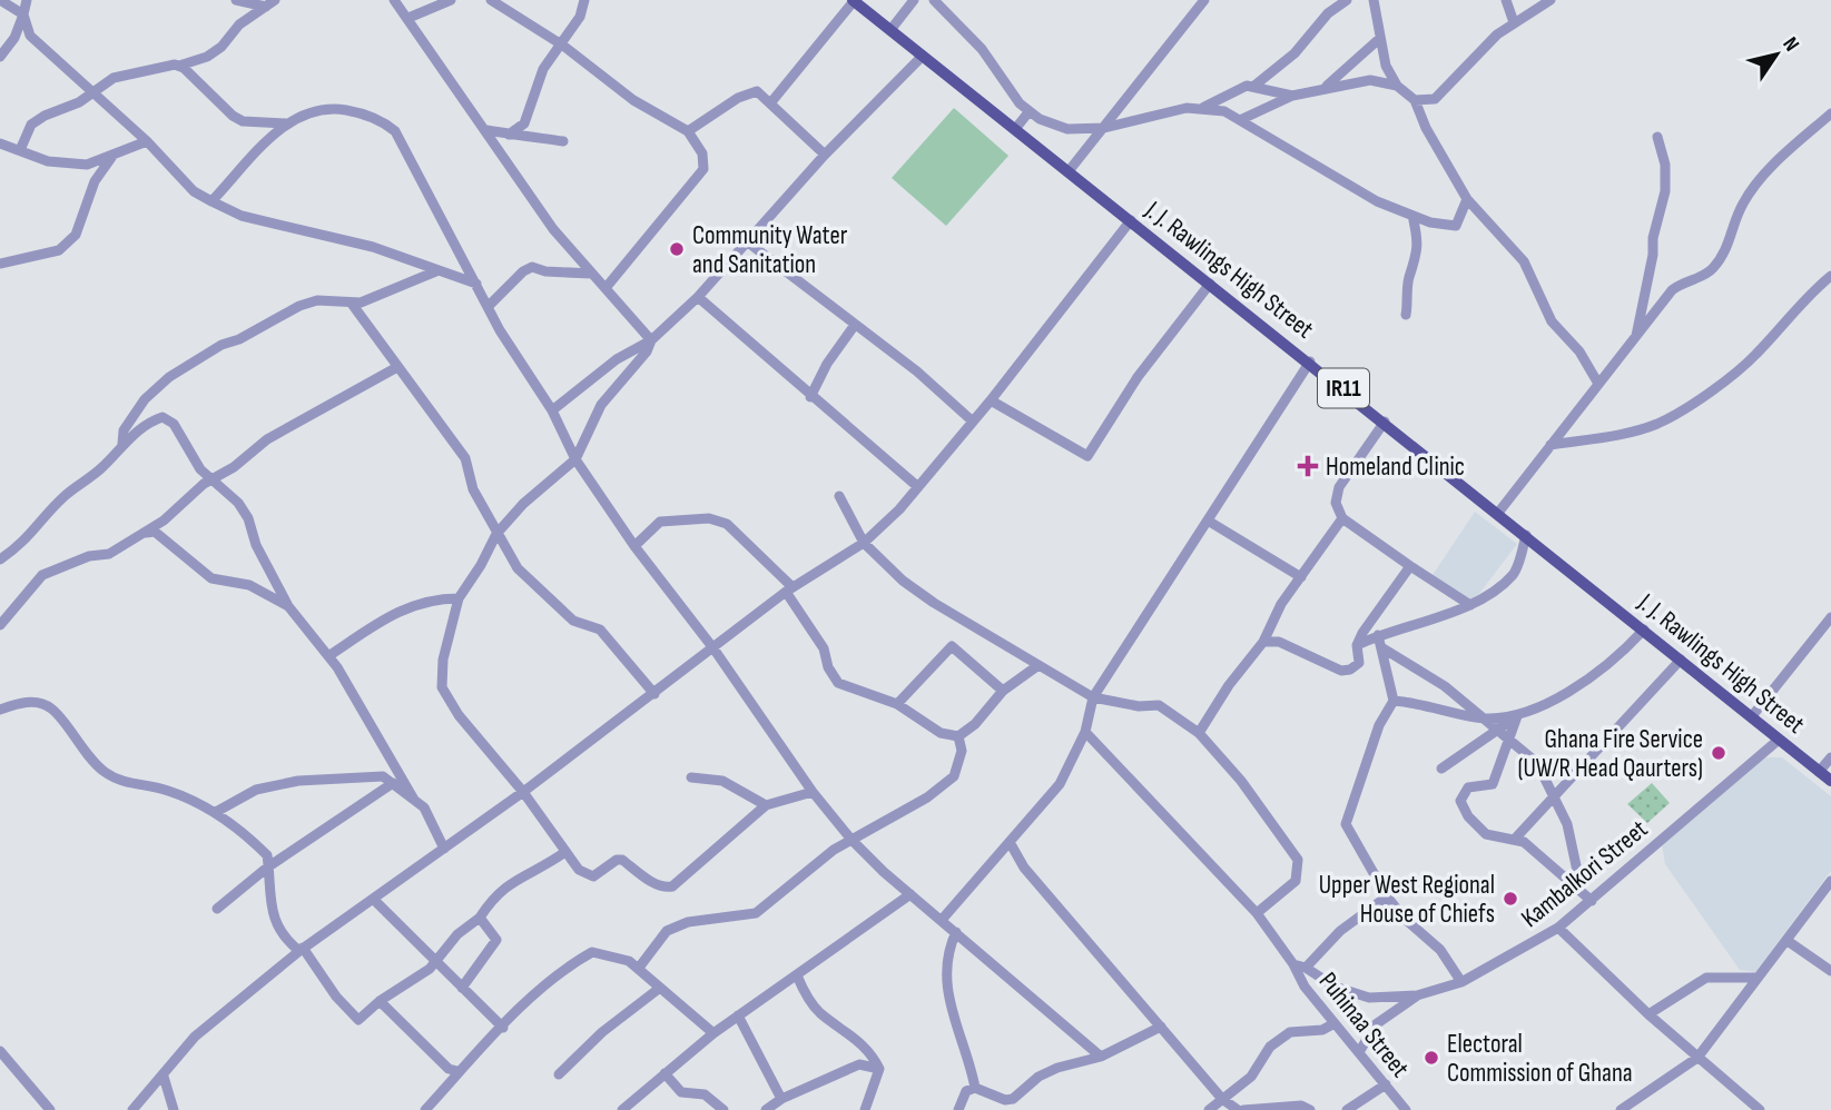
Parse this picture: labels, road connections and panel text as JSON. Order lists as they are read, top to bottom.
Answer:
{
  "streets": {
    "main road": ["J. J. Rawlings High Street", "IR11"],
    "street": ["Kambalkori Street", "Puhinaa Street"]
  },
  "crossings": [
    ["J. J. Rawlings High Street", "Kambalkori Street"],
    ["Kambalkori Street", "Puhinaa Street"]
  ],
  "places": {
    "other": [
      "Community Water and Sanitation",
      "Ghana Fire Service (UW/R Head Qaurters)",
      "Upper West Regional House of Chiefs",
      "Electoral Commission of Ghana"
    ],
    "health": ["Homeland Clinic"]
  },
  "north": "top right"
}
